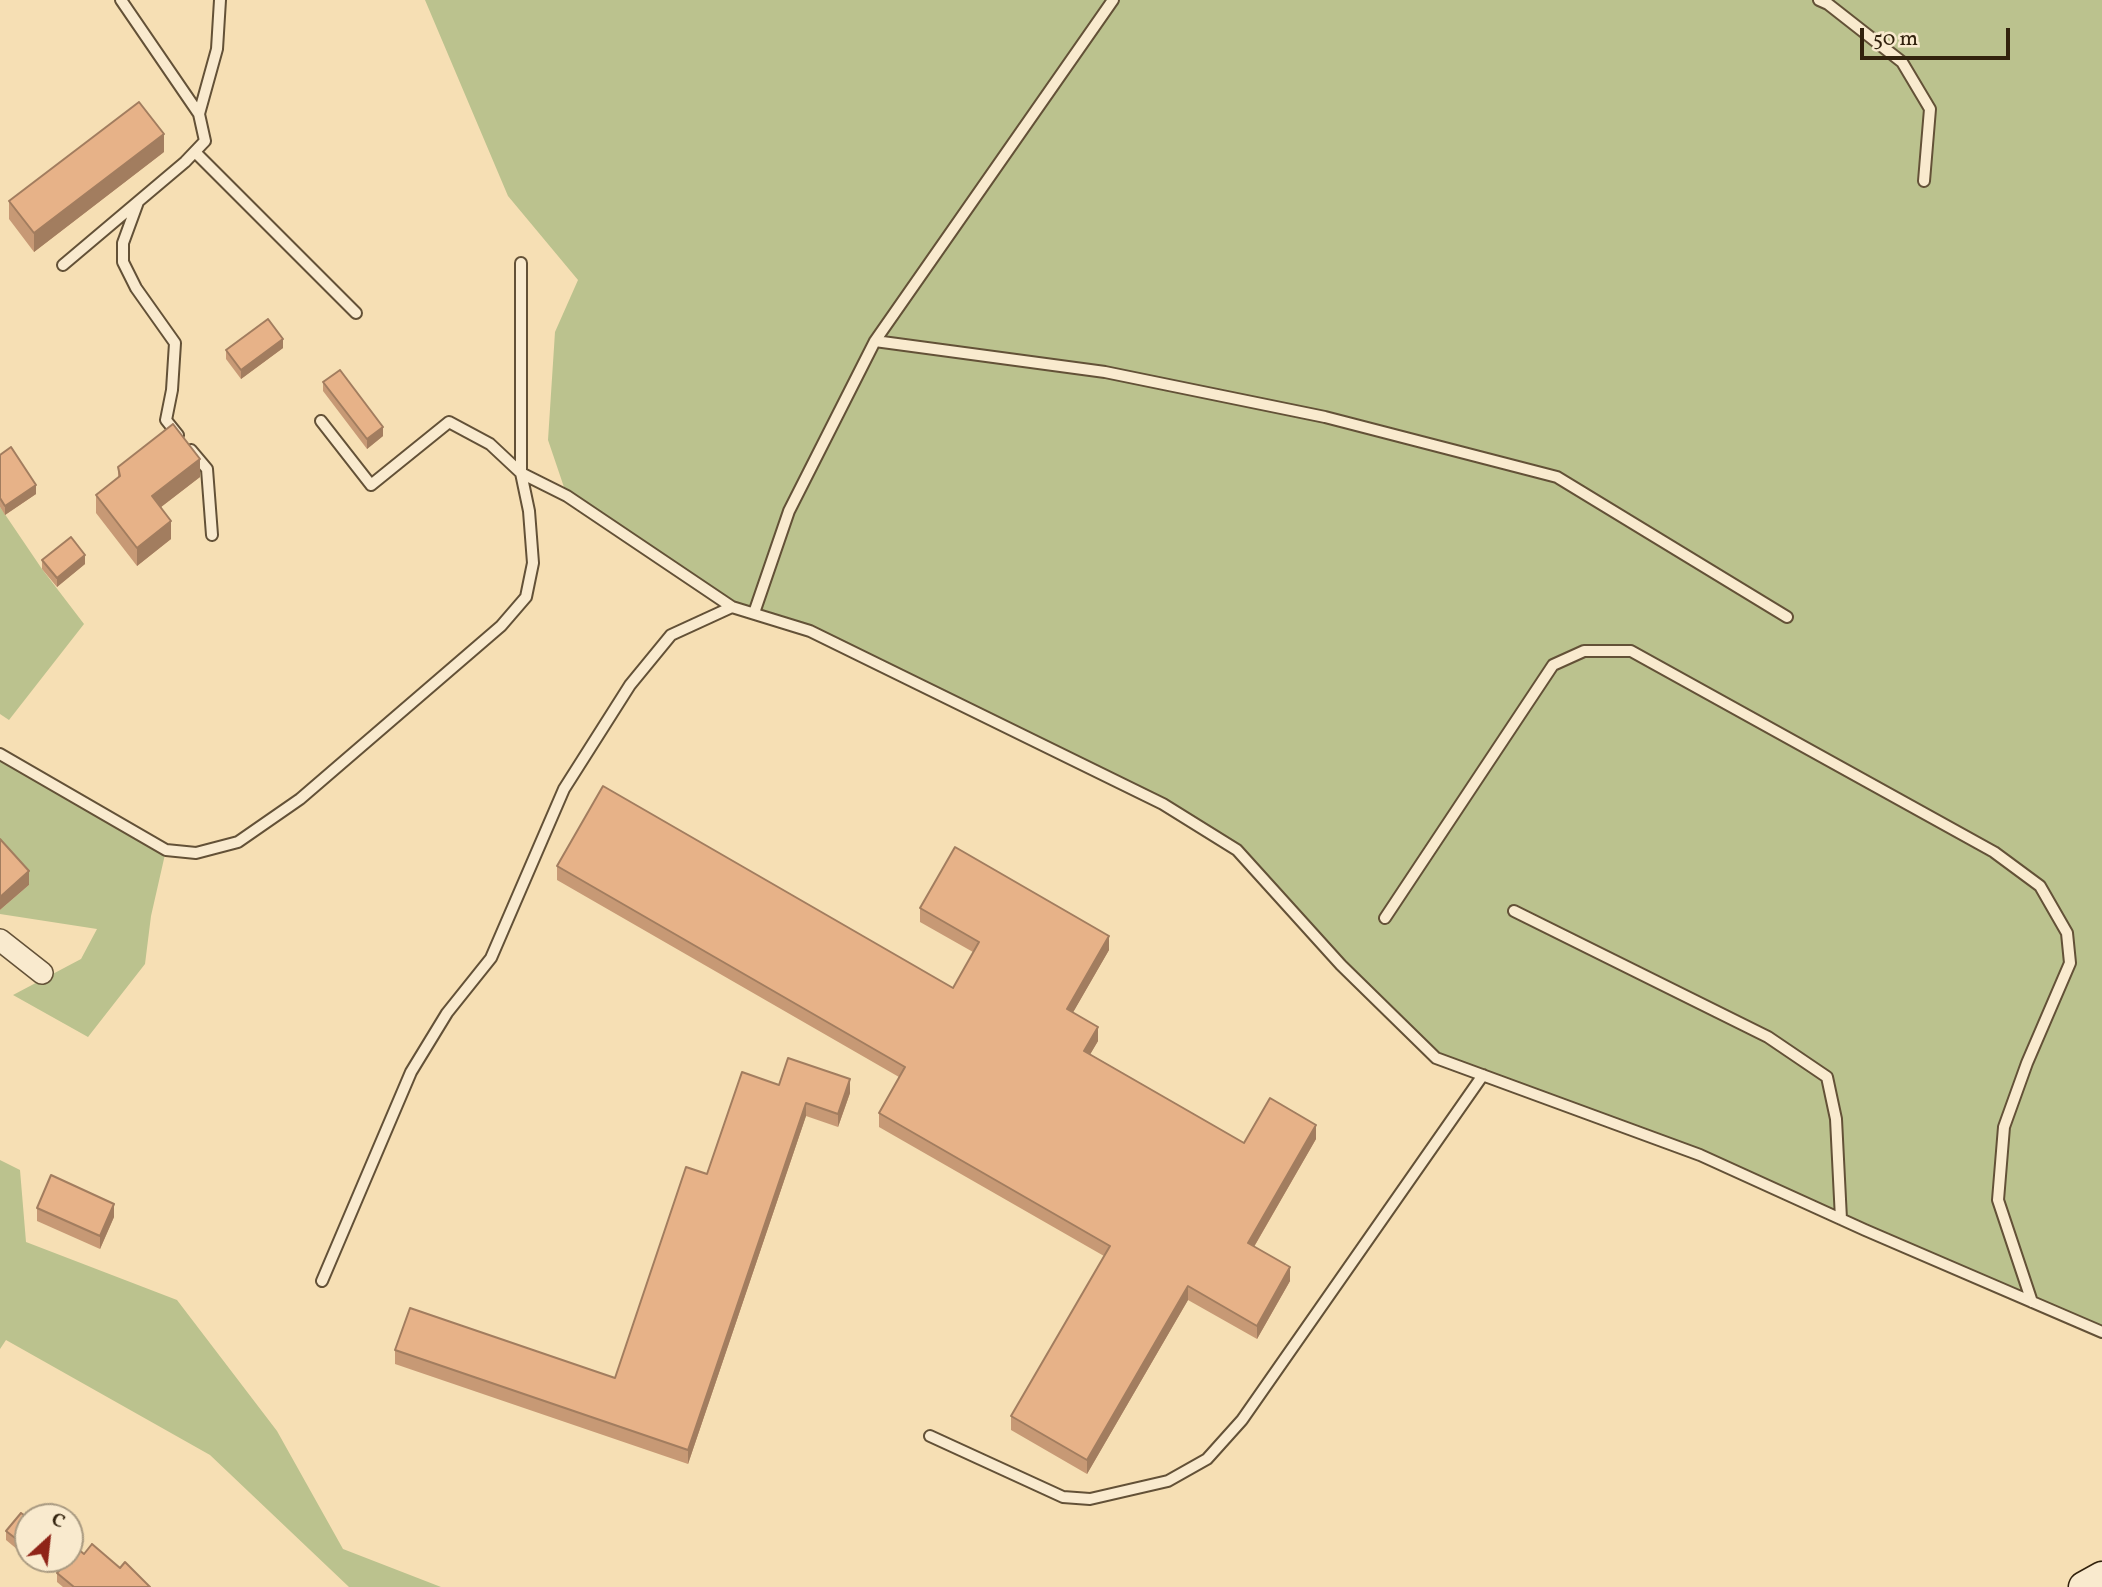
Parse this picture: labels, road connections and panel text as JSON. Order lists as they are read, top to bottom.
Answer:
{
  "scale_bar": "50 m",
  "north": "top right"
}
